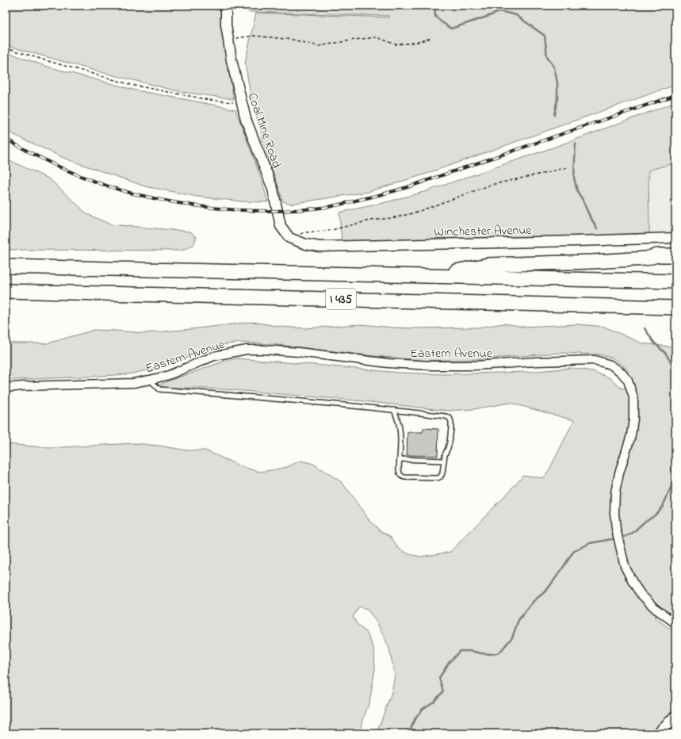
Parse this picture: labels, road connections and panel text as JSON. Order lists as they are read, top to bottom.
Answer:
{
  "streets": {
    "highway": ["I 435"],
    "street": ["Coal Mine Road", "Winchester Avenue", "Eastern Avenue"]
  },
  "crossings": [
    ["Coal Mine Road", "Winchester Avenue"]
  ]
}
